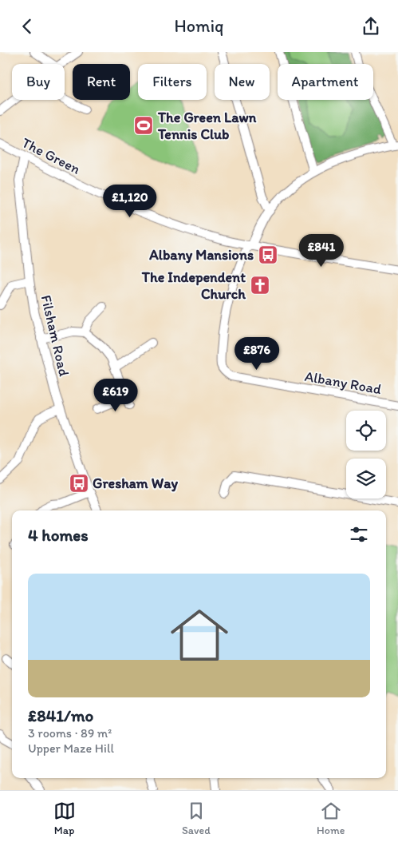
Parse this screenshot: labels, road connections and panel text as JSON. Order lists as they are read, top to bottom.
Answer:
{
  "streets": {
    "street": ["The Green", "Filsham Road", "Albany Road"]
  },
  "crossings": [
    ["The Green", "Filsham Road"],
    ["The Green", "Albany Road"]
  ],
  "places": {
    "sports": ["The Green Lawn Tennis Club"],
    "bus stop": ["Albany Mansions", "Gresham Way"],
    "church": ["The Independent Church"]
  },
  "page": {
    "header": "Homiq",
    "chip": [
      "Buy",
      "Rent",
      "Filters",
      "New",
      "Apartment"
    ],
    "price": [
      "£1,120",
      "£841",
      "£876",
      "£619"
    ],
    "heading": "4 homes",
    "list": [
      {
        "name": "£841/mo",
        "note": "3 rooms · 89 m² · Upper Maze Hill"
      }
    ],
    "tabs": ["Map", "Saved", "Home"]
  }
}
